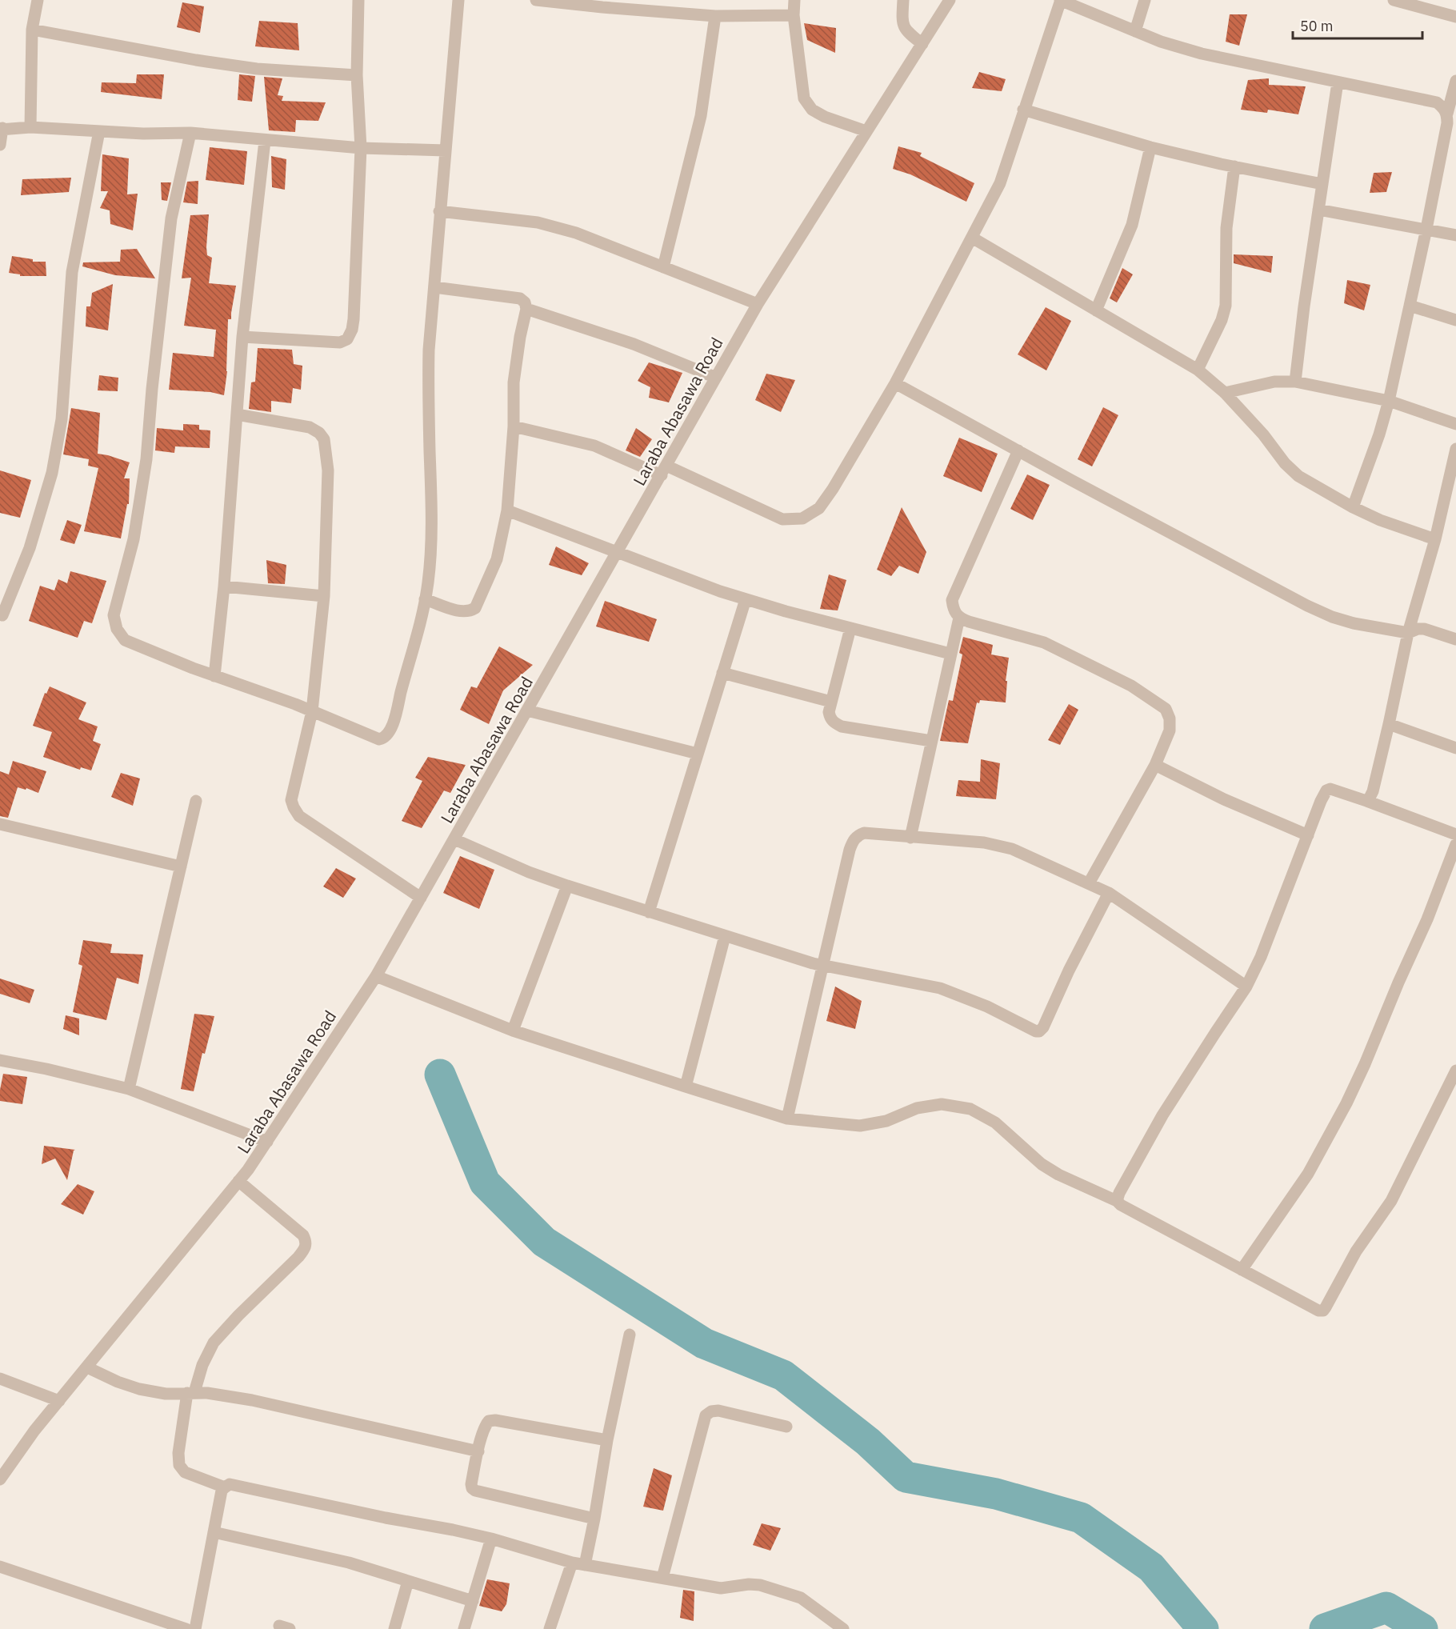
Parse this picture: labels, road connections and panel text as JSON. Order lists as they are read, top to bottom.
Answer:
{
  "streets": {
    "street": ["Laraba Abasawa Road"]
  },
  "scale_bar": "50 m"
}
